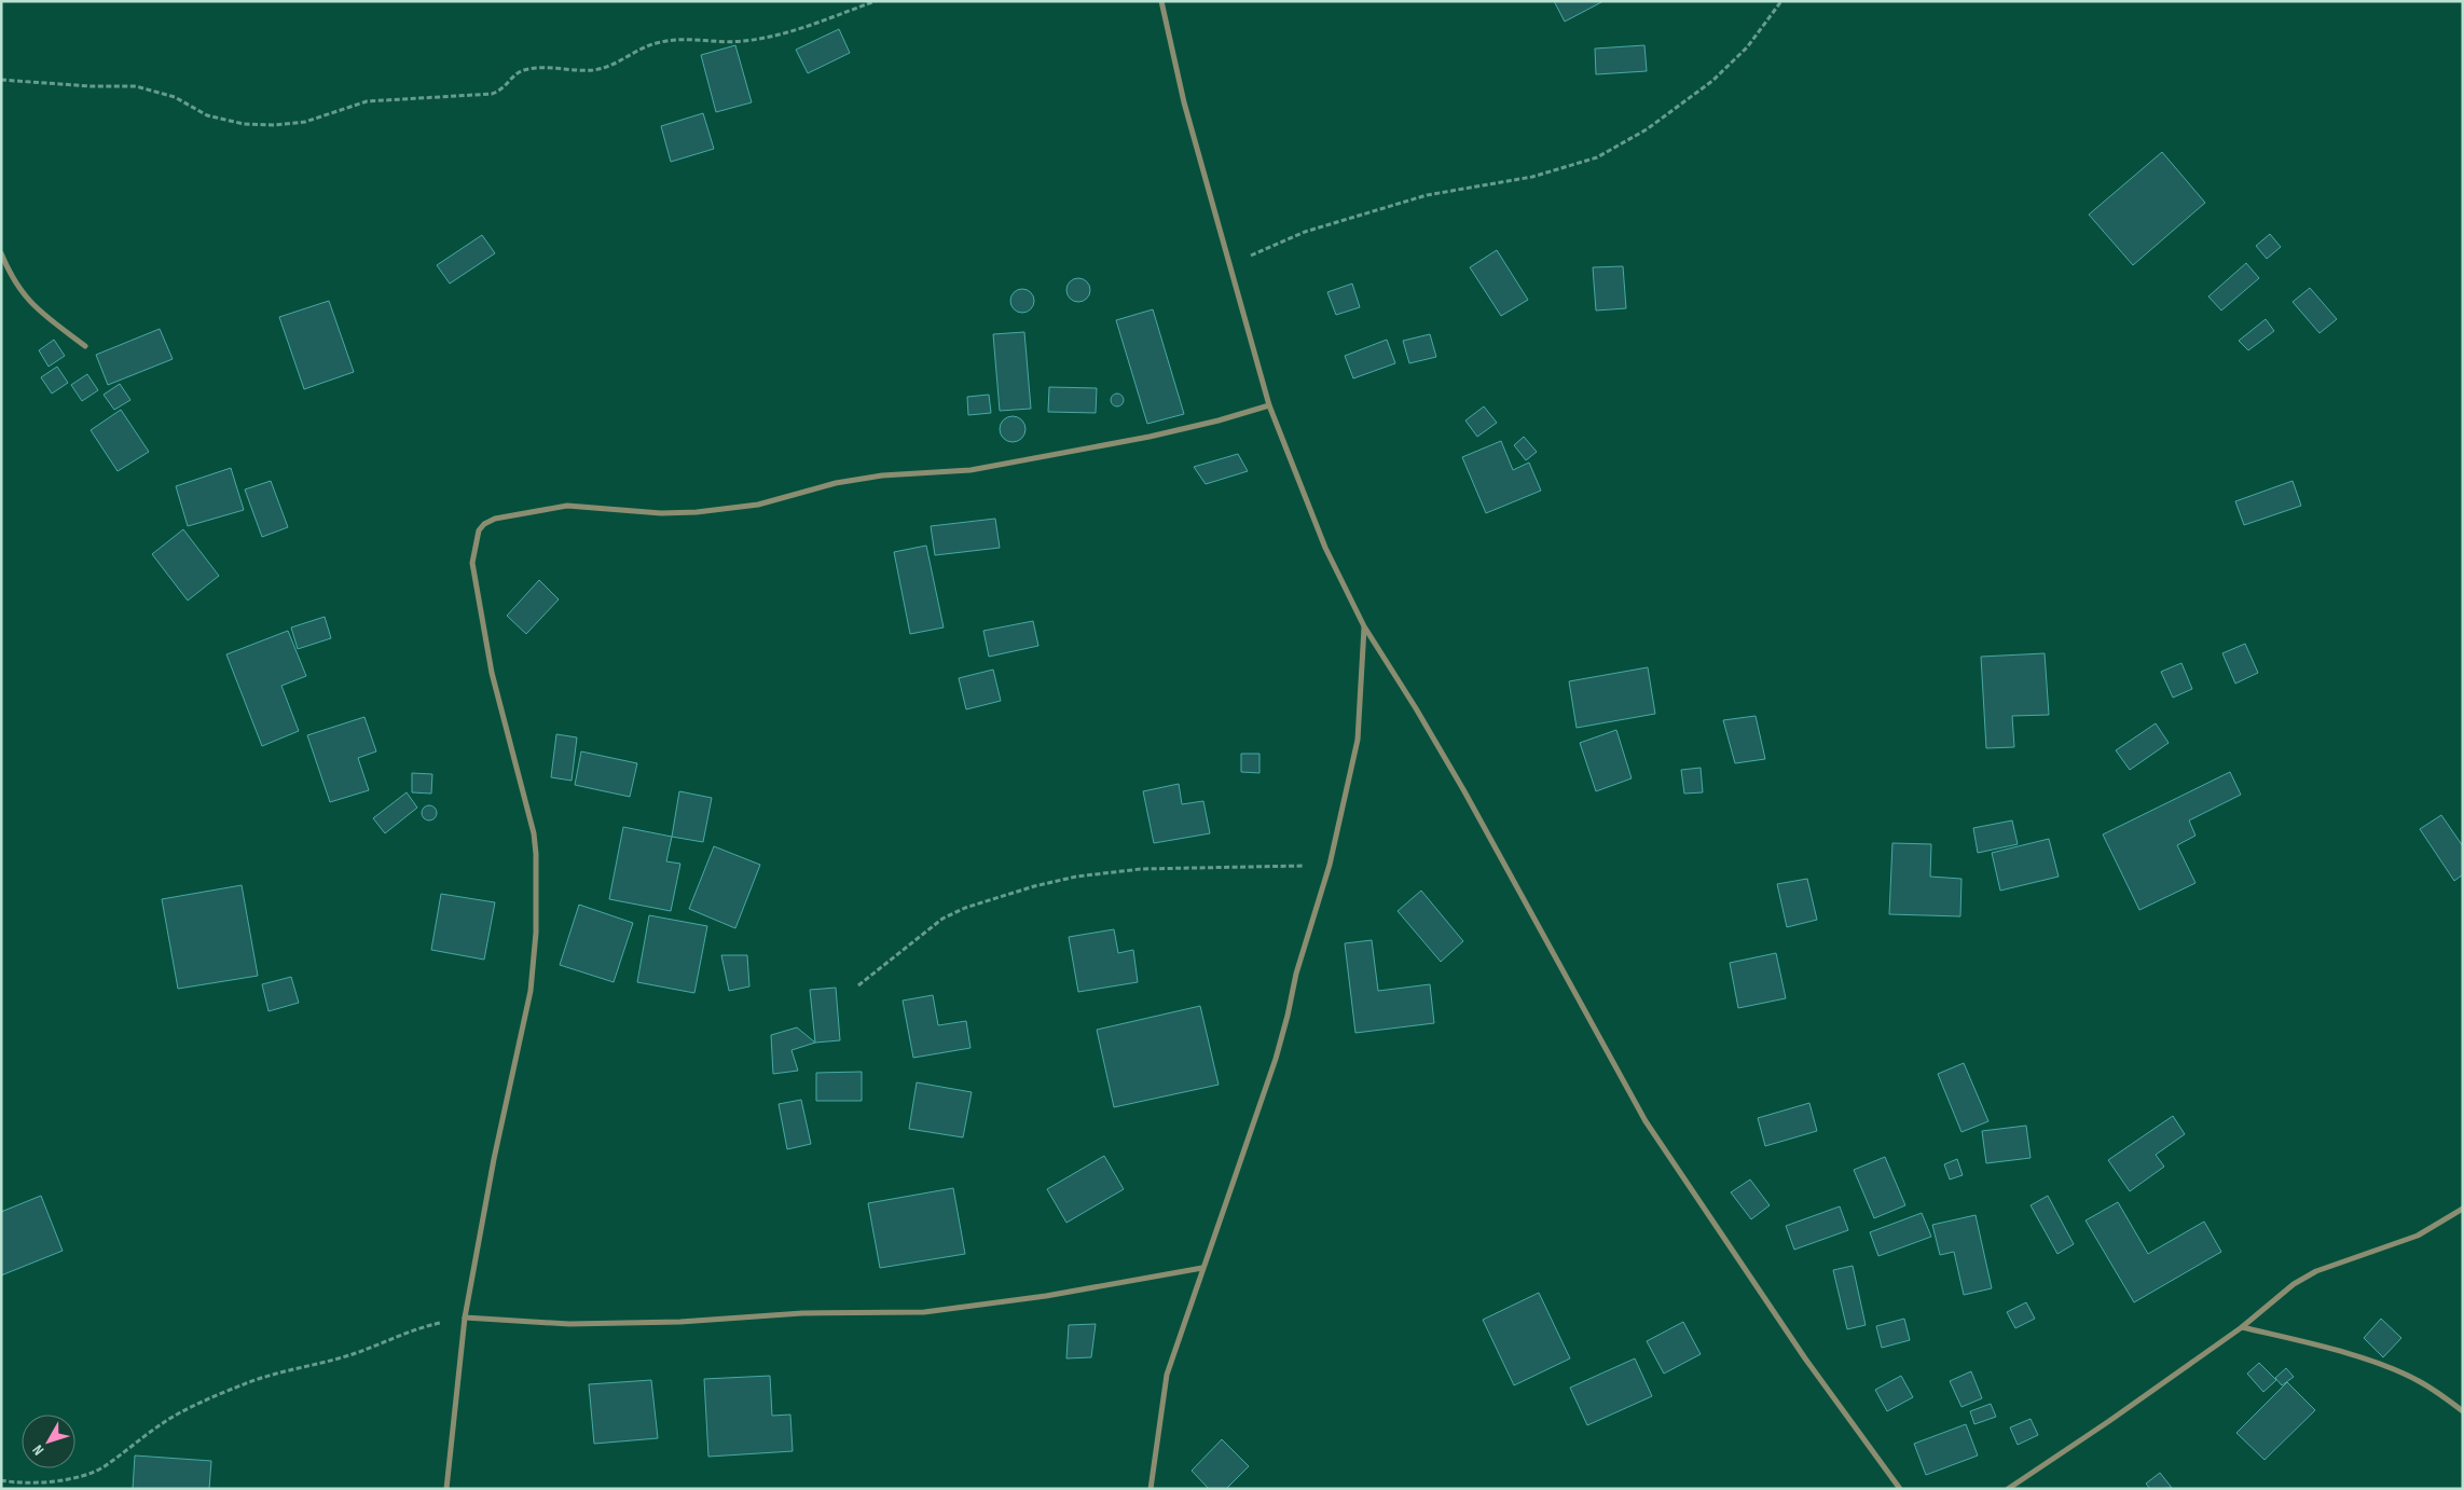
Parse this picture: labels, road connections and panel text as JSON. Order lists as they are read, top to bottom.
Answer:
{
  "north": "bottom left"
}
